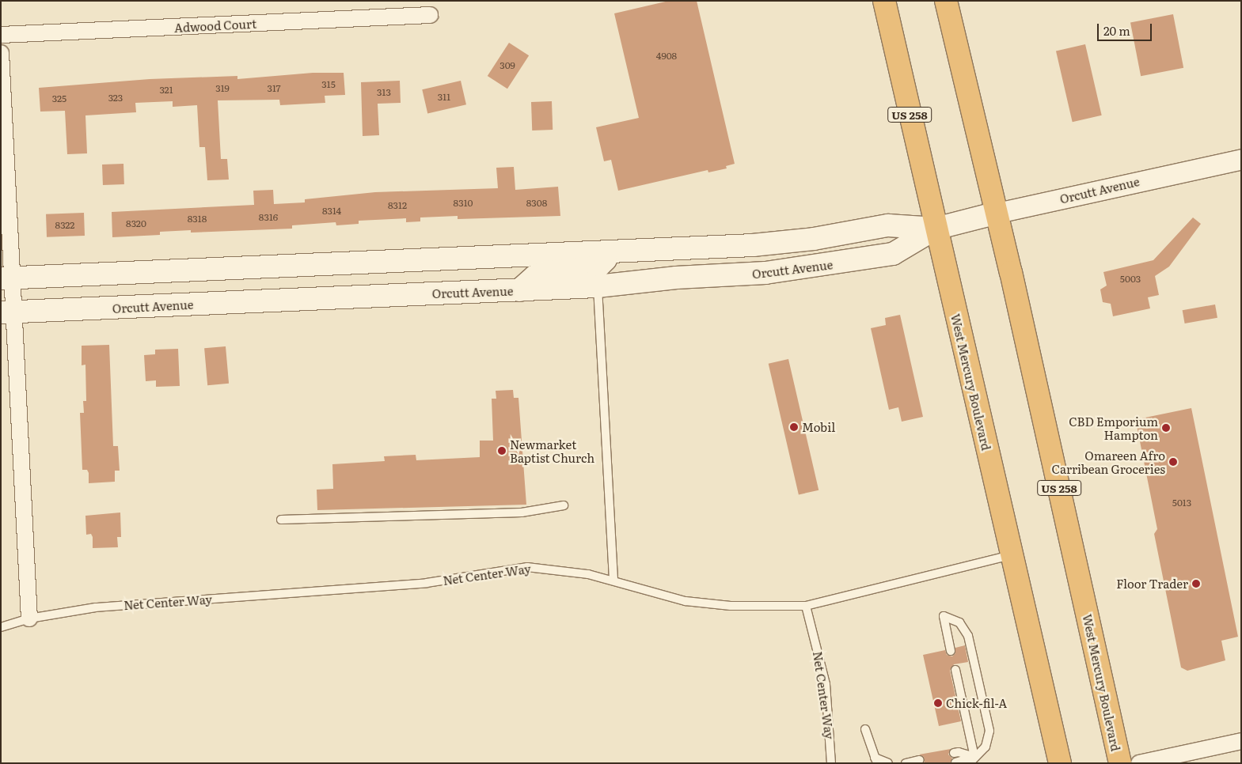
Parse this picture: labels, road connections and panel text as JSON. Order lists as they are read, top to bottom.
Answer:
{
  "streets": {
    "highway": ["US 258", "West Mercury Boulevard"],
    "main road": ["Orcutt Avenue"],
    "street": ["Adwood Court"],
    "lane": ["Net Center Way"]
  },
  "crossings": [
    ["Orcutt Avenue", "West Mercury Boulevard"]
  ],
  "places": [
    "Mobil",
    "CBD Emporium Hampton",
    "Newmarket Baptist Church",
    "Omareen Afro Carribean Groceries",
    "Floor Trader",
    "Chick-fil-A"
  ],
  "house_numbers": [
    "4908",
    "309",
    "315",
    "319",
    "317",
    "321",
    "313",
    "311",
    "323",
    "325",
    "8310",
    "8308",
    "8312",
    "8314",
    "8316",
    "8318",
    "8320",
    "8322",
    "5003",
    "5013"
  ],
  "scale_bar": "20 m"
}
